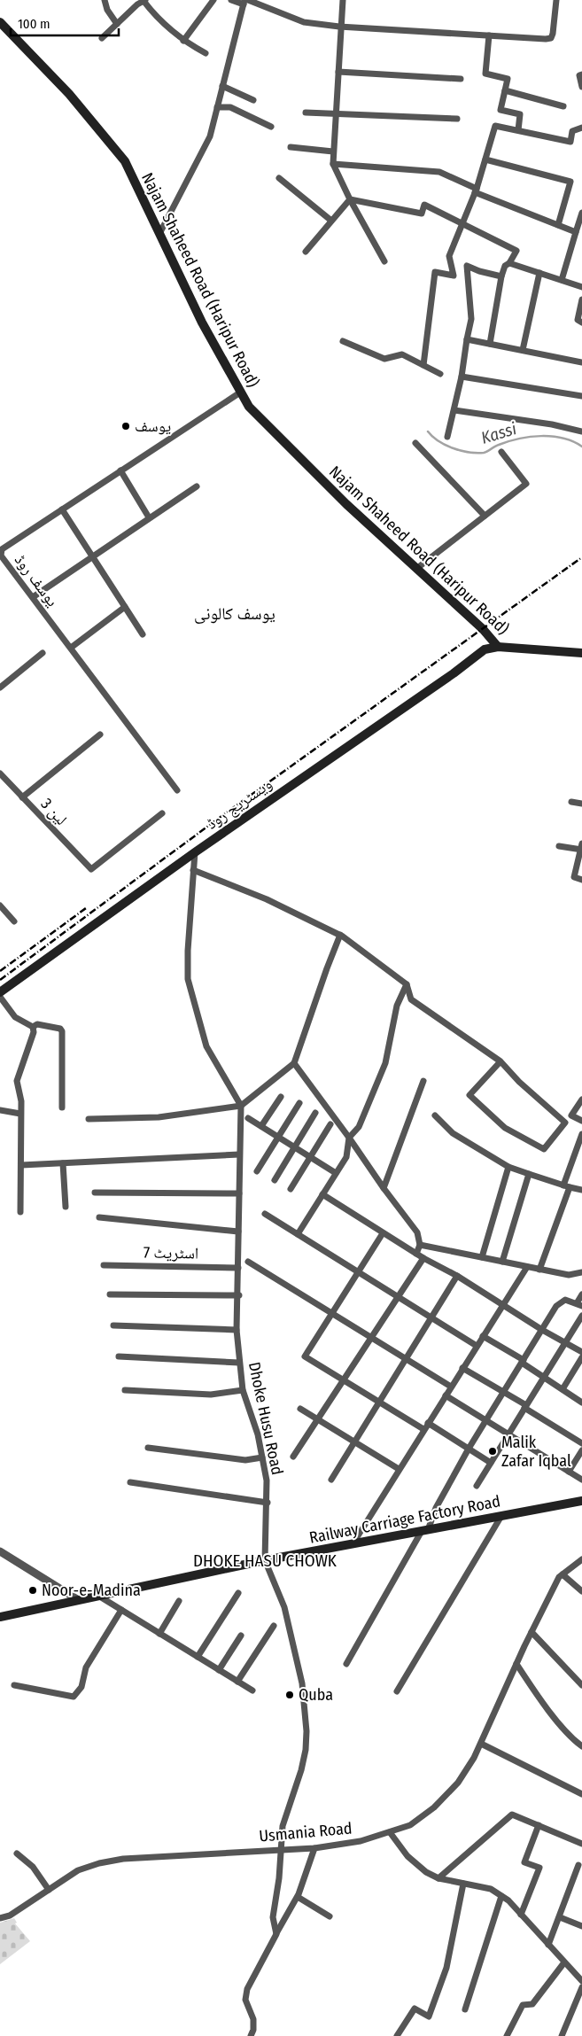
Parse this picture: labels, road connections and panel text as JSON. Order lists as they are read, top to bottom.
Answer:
{
  "streets": {
    "main road": ["Najam Shaheed Road (Haripur Road)", "ویسٹریج روڈ", "Railway Carriage Factory Road"],
    "street": [
      "یوسف روڈ",
      "لین 3",
      "اسٹریٹ 7",
      "Dhoke Husu Road",
      "Usmania Road"
    ]
  },
  "crossings": [
    ["Najam Shaheed Road (Haripur Road)", "یوسف روڈ"],
    ["Najam Shaheed Road (Haripur Road)", "ویسٹریج روڈ"],
    ["اسٹریٹ 7", "Dhoke Husu Road"],
    ["Dhoke Husu Road", "Railway Carriage Factory Road"],
    ["Dhoke Husu Road", "Usmania Road"]
  ],
  "districts": ["یوسف کالونی", "DHOKE HASU CHOWK"],
  "water": ["Kassi"],
  "places": [
    "یوسف",
    "Malik Zafar Iqbal",
    "Noor-e-Madina",
    "Quba"
  ],
  "scale_bar": "100 m"
}
